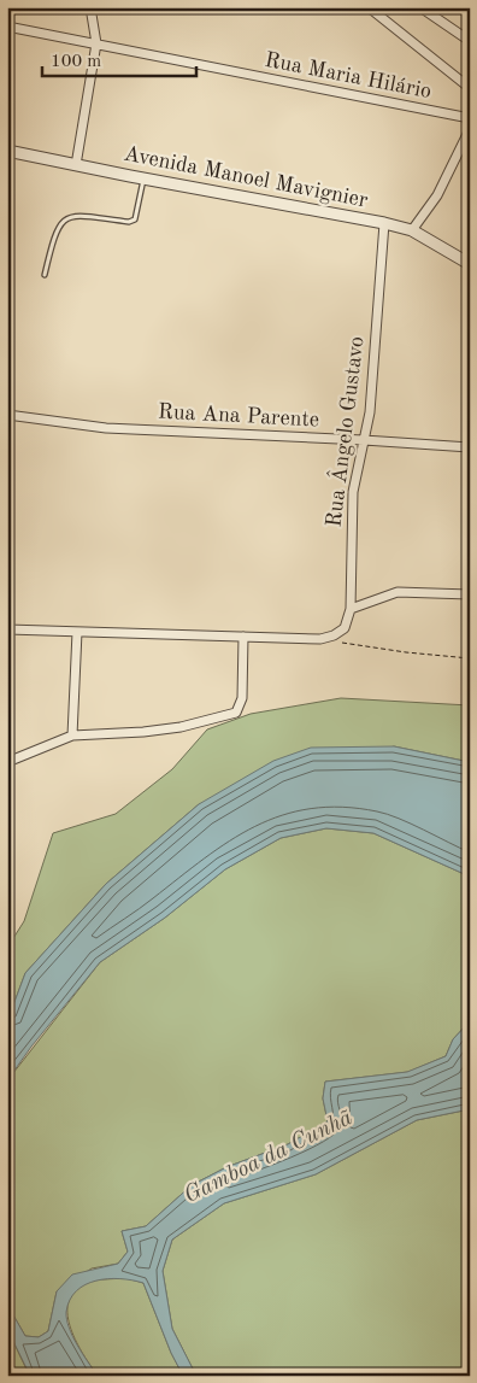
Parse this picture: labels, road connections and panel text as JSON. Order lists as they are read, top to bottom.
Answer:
{
  "streets": {
    "street": [
      "Rua Maria Hilário",
      "Avenida Manoel Mavignier",
      "Rua Ana Parente",
      "Rua Ângelo Gustavo"
    ]
  },
  "crossings": [
    ["Avenida Manoel Mavignier", "Rua Ângelo Gustavo"],
    ["Rua Ana Parente", "Rua Ângelo Gustavo"]
  ],
  "water": ["Gamboa da Cunhã"],
  "scale_bar": "100 m"
}
